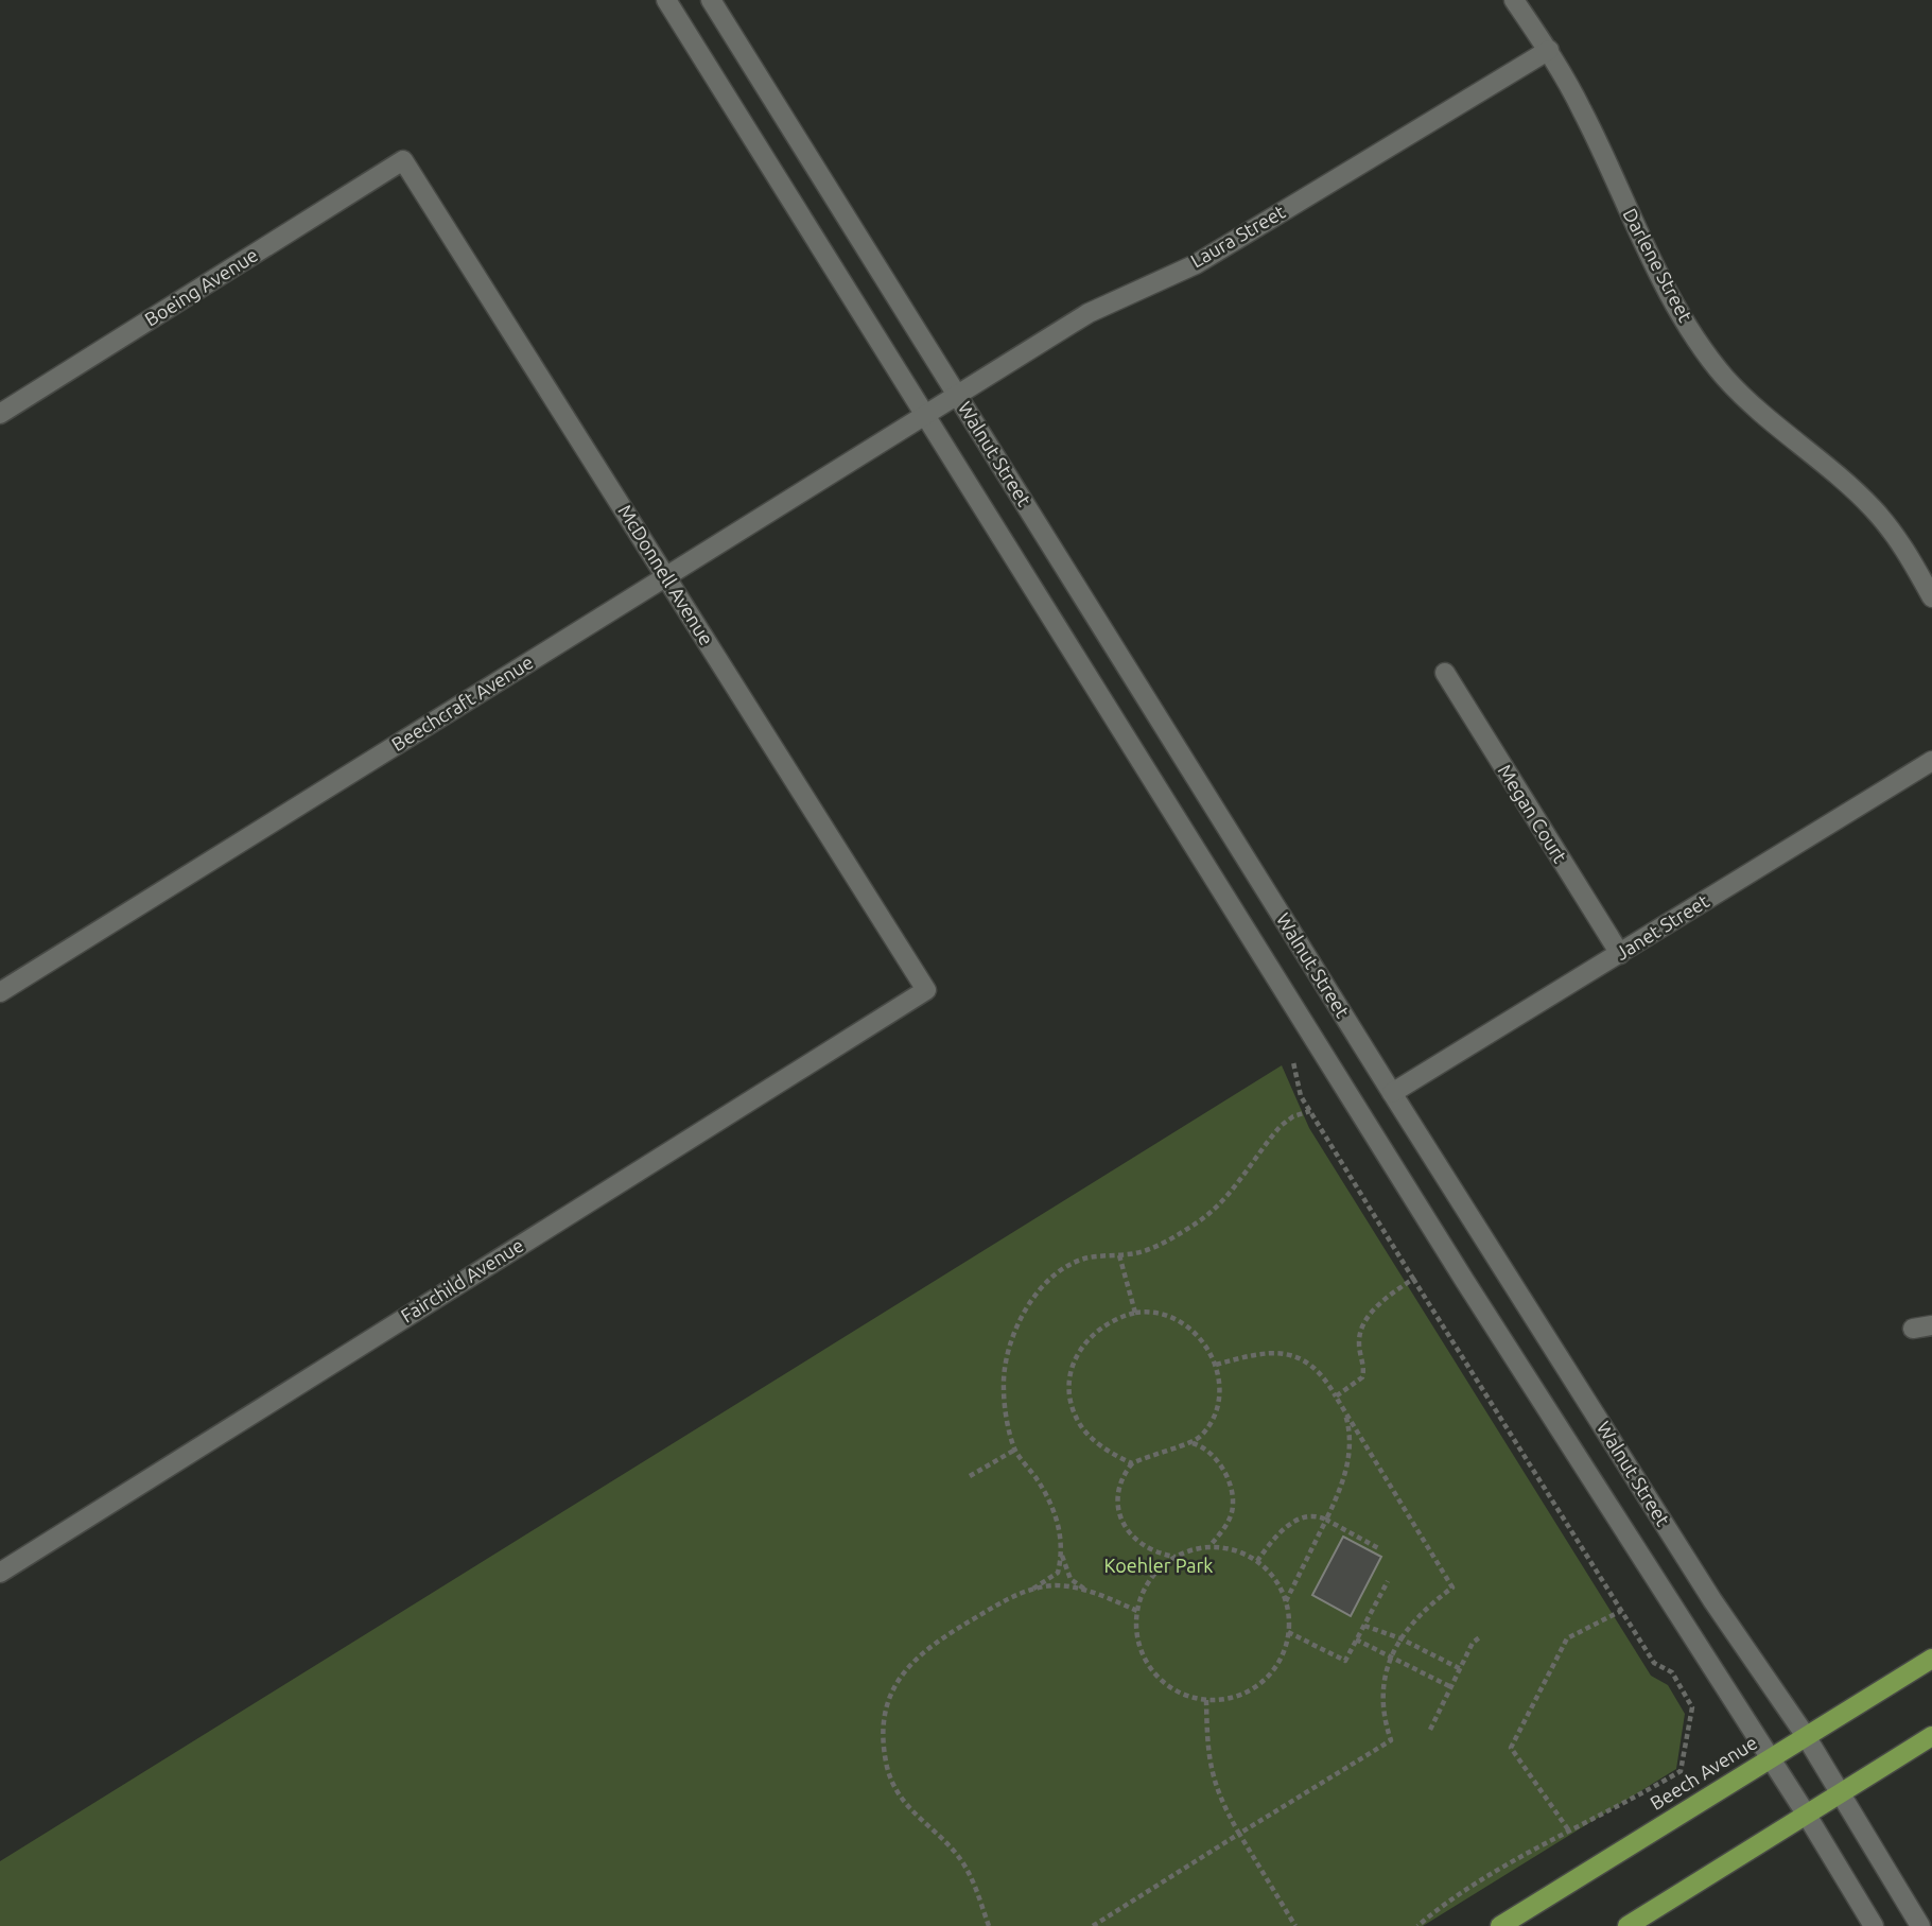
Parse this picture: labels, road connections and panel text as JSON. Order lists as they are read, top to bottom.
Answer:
{
  "streets": {
    "main road": ["Beech Avenue"],
    "street": [
      "Laura Street",
      "Darlene Street",
      "Boeing Avenue",
      "Walnut Street",
      "McDonnell Avenue",
      "Beechcraft Avenue",
      "Megan Court",
      "Janet Street",
      "Fairchild Avenue"
    ]
  },
  "crossings": [
    ["Laura Street", "Darlene Street"],
    ["Laura Street", "Walnut Street"],
    ["Laura Street", "Beechcraft Avenue"],
    ["Boeing Avenue", "McDonnell Avenue"],
    ["Walnut Street", "Beechcraft Avenue"],
    ["Walnut Street", "Janet Street"],
    ["Walnut Street", "Beech Avenue"],
    ["McDonnell Avenue", "Beechcraft Avenue"],
    ["McDonnell Avenue", "Fairchild Avenue"],
    ["Megan Court", "Janet Street"]
  ],
  "parks": ["Koehler Park"]
}
